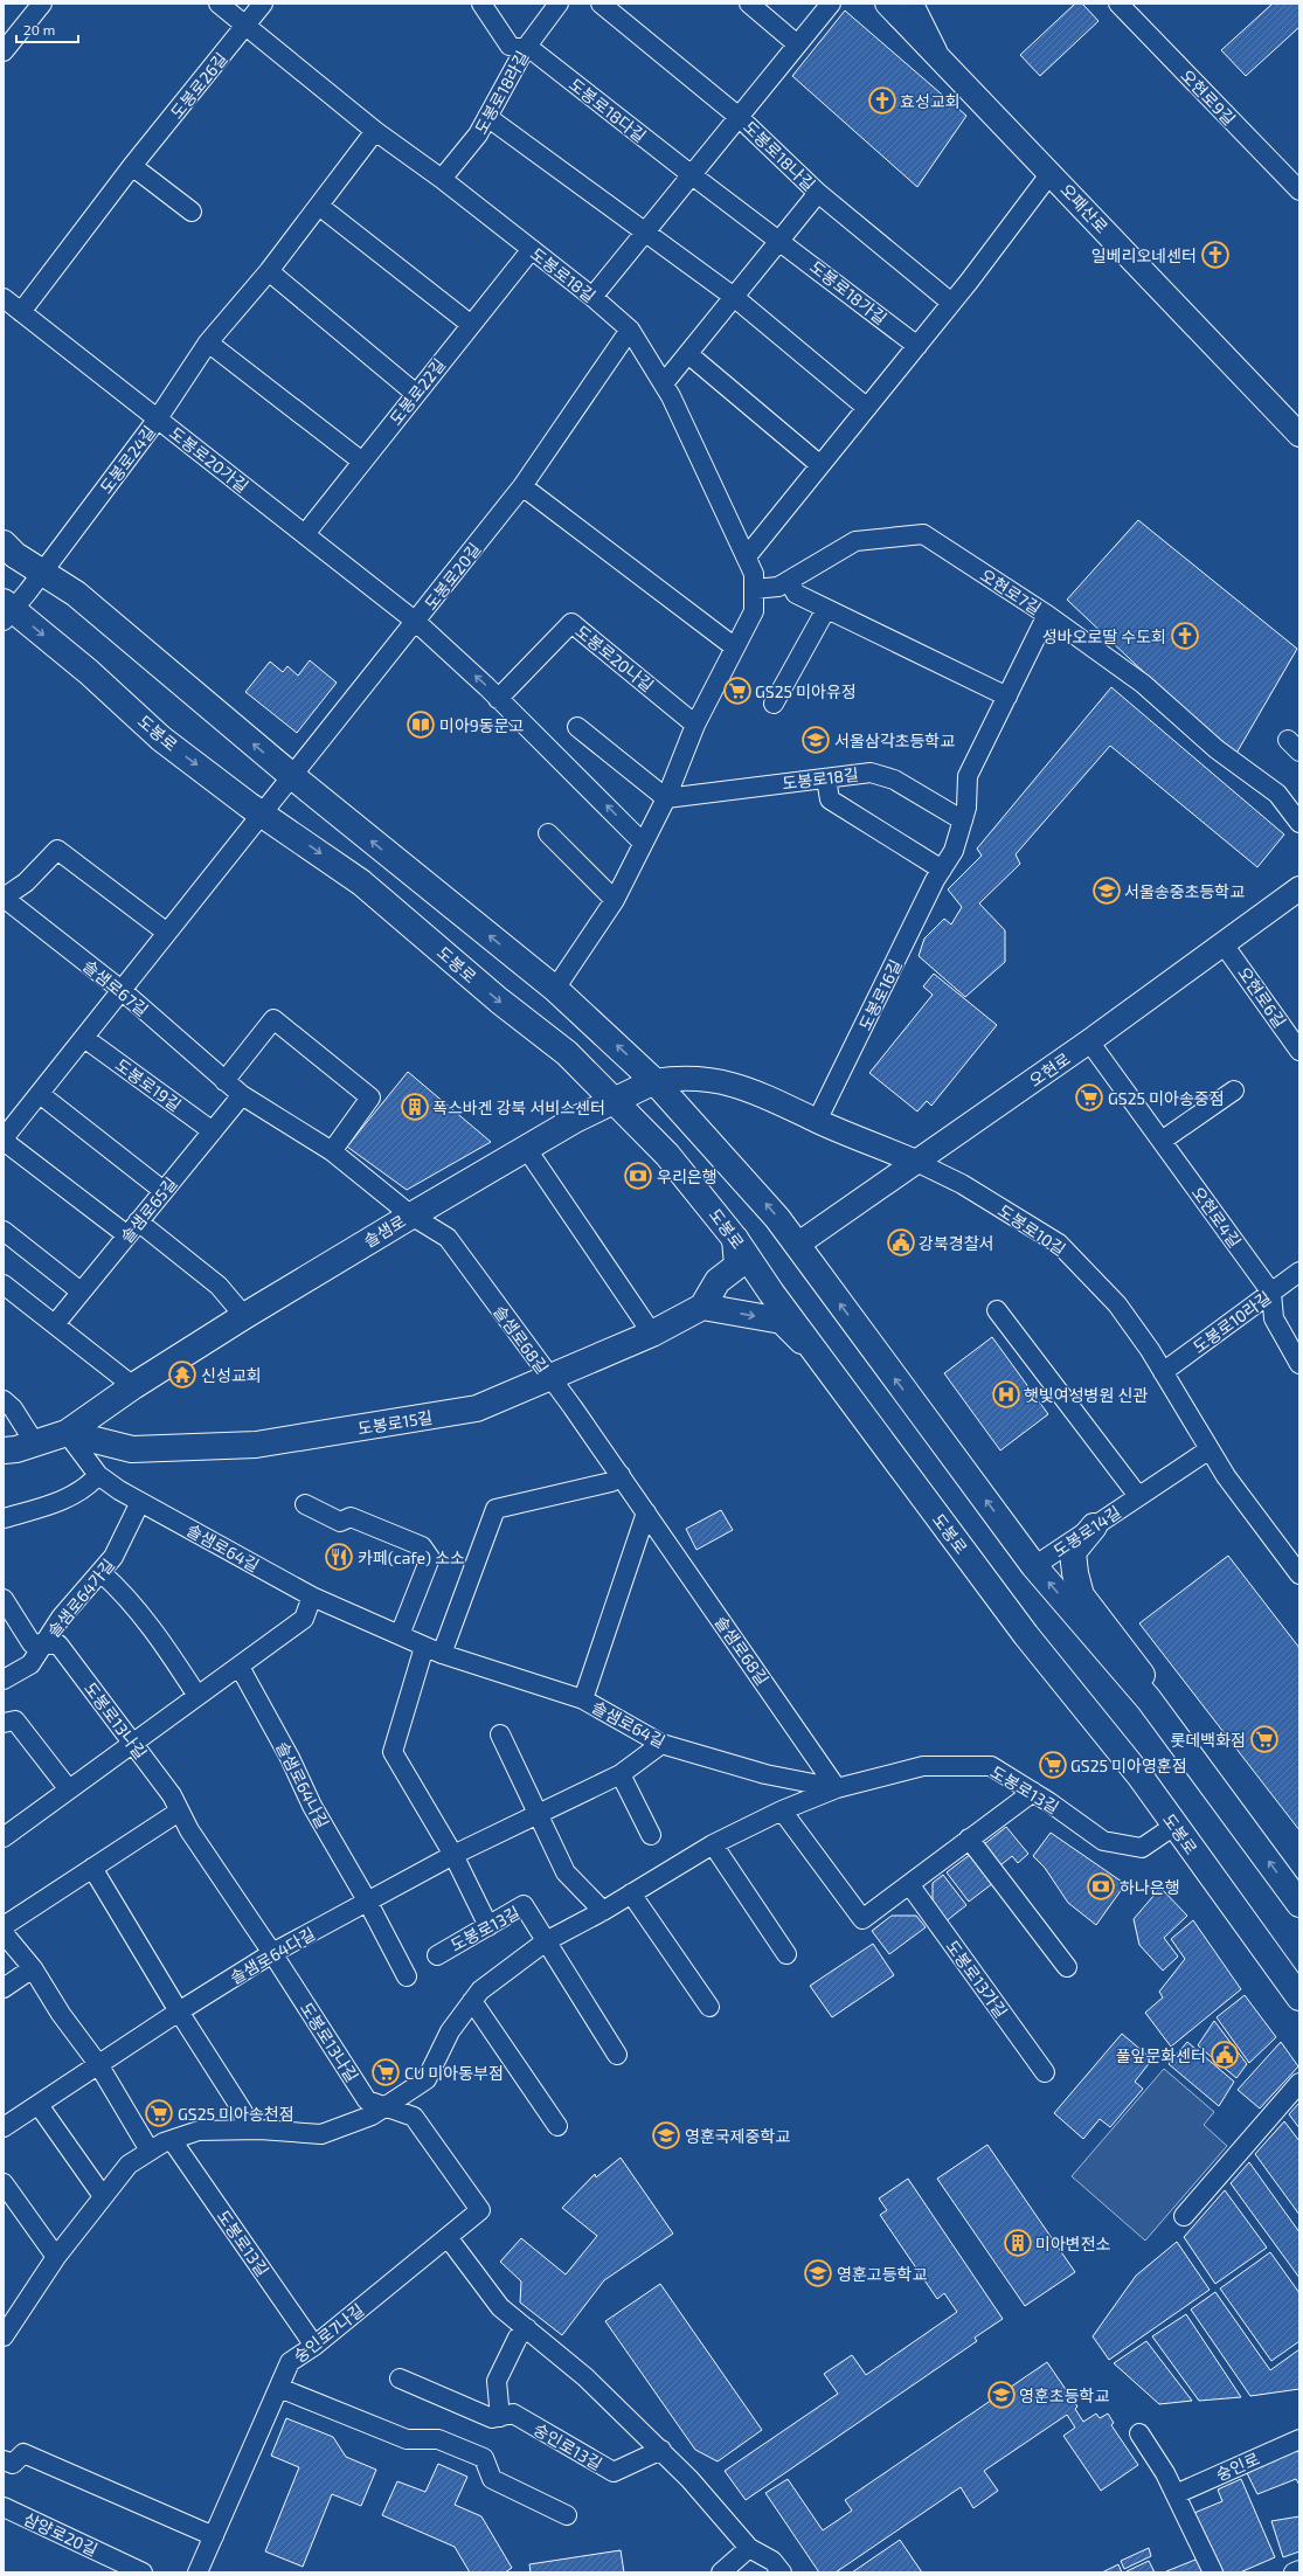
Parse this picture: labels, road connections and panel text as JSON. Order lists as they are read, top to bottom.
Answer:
{
  "streets": {
    "main road": ["도봉로", "솔샘로", "도봉로15길"],
    "street": [
      "도봉로26길",
      "도봉로18라길",
      "오현로9길",
      "도봉로18다길",
      "도봉로18나길",
      "오패산로",
      "도봉로18길",
      "도봉로18가길",
      "도봉로22길",
      "도봉로24길",
      "도봉로20가길",
      "도봉로20길",
      "오현로7길",
      "도봉로20나길",
      "솔샘로67길",
      "도봉로16길",
      "오현로6길",
      "오현로",
      "도봉로19길",
      "솔샘로65길",
      "오현로4길",
      "도봉로10길",
      "도봉로10라길",
      "솔샘로68길",
      "도봉로14길",
      "솔샘로64길",
      "솔샘로64가길",
      "도봉로13나길",
      "솔샘로64나길",
      "도봉로13길",
      "솔샘로64다길",
      "도봉로13가길",
      "숭인로7나길",
      "숭인로13길",
      "숭인로",
      "삼양로20길"
    ]
  },
  "crossings": [
    ["도봉로26길", "도봉로18길"],
    ["도봉로26길", "도봉로20가길"],
    ["도봉로18라길", "도봉로18다길"],
    ["도봉로18라길", "도봉로18길"],
    ["도봉로18나길", "도봉로18길"],
    ["도봉로18나길", "도봉로18가길"],
    ["도봉로18길", "도봉로22길"],
    ["도봉로18길", "도봉로24길"],
    ["도봉로18길", "도봉로20길"],
    ["도봉로18길", "오현로7길"],
    ["도봉로18길", "도봉로20나길"],
    ["도봉로18길", "도봉로16길"],
    ["도봉로22길", "도봉로20가길"],
    ["도봉로24길", "도봉로20가길"],
    ["도봉로24길", "도봉로"],
    ["도봉로20가길", "도봉로20길"],
    ["도봉로20길", "도봉로"],
    ["오현로7길", "도봉로16길"],
    ["도봉로", "솔샘로"],
    ["도봉로", "도봉로13길"],
    ["솔샘로67길", "솔샘로65길"],
    ["솔샘로67길", "솔샘로"],
    ["솔샘로67길", "솔샘로68길"],
    ["도봉로16길", "도봉로10길"],
    ["오현로6길", "오현로"],
    ["오현로", "오현로4길"],
    ["오현로", "도봉로10길"],
    ["도봉로19길", "솔샘로65길"],
    ["오현로4길", "도봉로10라길"],
    ["도봉로10길", "솔샘로"],
    ["도봉로10길", "도봉로10라길"],
    ["도봉로10길", "도봉로14길"],
    ["솔샘로", "솔샘로68길"],
    ["솔샘로", "도봉로15길"],
    ["솔샘로", "솔샘로64길"],
    ["솔샘로68길", "도봉로15길"],
    ["솔샘로68길", "솔샘로64길"],
    ["솔샘로68길", "도봉로13길"],
    ["도봉로15길", "솔샘로64길"],
    ["솔샘로64길", "솔샘로64가길"],
    ["솔샘로64길", "도봉로13길"],
    ["솔샘로64길", "솔샘로64다길"],
    ["솔샘로64가길", "도봉로13나길"],
    ["도봉로13나길", "도봉로13길"],
    ["도봉로13나길", "솔샘로64다길"],
    ["도봉로13나길", "숭인로7나길"],
    ["솔샘로64나길", "솔샘로64다길"],
    ["도봉로13길", "숭인로7나길"]
  ],
  "places": {
    "church": ["효성교회", "일베리오네센터", "성바오로딸 수도회"],
    "supermarket": [
      "GS25 미아유정",
      "GS25 미아송중점",
      "롯데백화점",
      "GS25 미아영훈점",
      "CU 미아동부점",
      "GS25 미아송천점"
    ],
    "library": ["미아9동문고"],
    "school or university": [
      "서울삼각초등학교",
      "서울송중초등학교",
      "영훈국제중학교",
      "영훈고등학교",
      "영훈초등학교"
    ],
    "building": ["폭스바겐 강북 서비스센터", "미아변전소"],
    "bank": ["우리은행", "하나은행"],
    "public building": ["강북경찰서", "풀잎문화센터"],
    "temple": ["신성교회"],
    "hospital": ["햇빛여성병원 신관"],
    "restaurant": ["카페(cafe) 소소"]
  },
  "scale_bar": "20 m"
}
